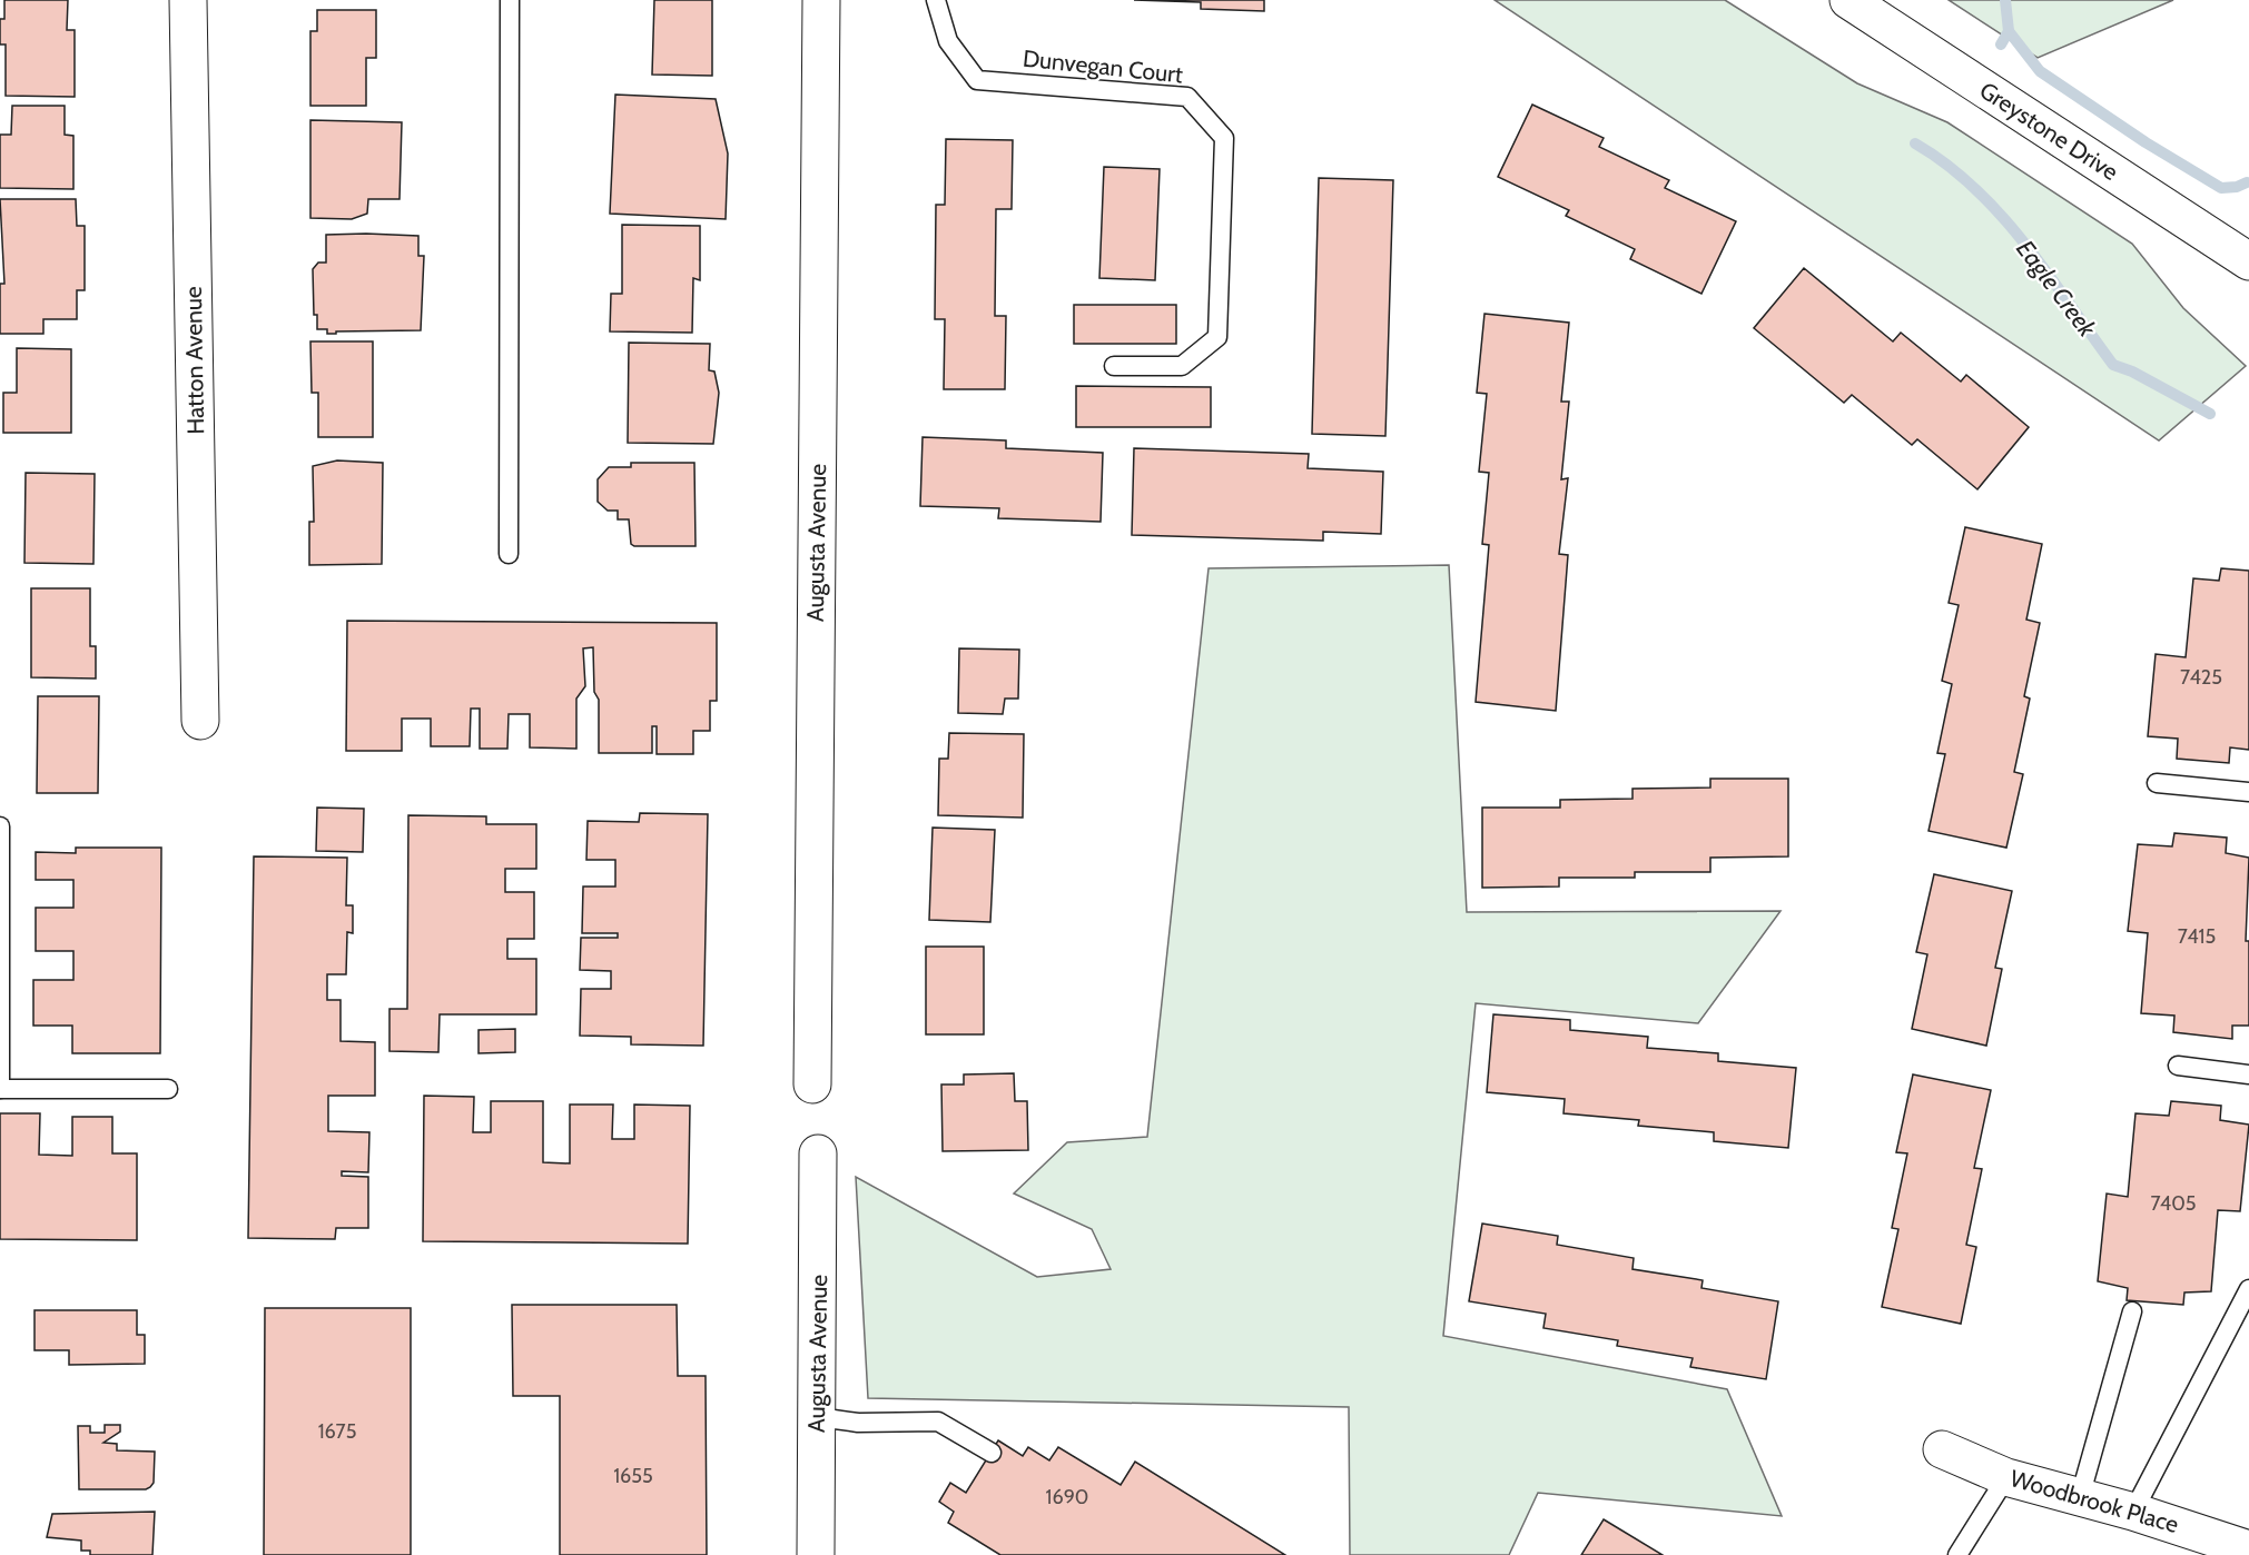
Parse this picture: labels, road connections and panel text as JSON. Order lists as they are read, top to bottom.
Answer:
{
  "streets": {
    "street": [
      "Greystone Drive",
      "Hatton Avenue",
      "Augusta Avenue",
      "Woodbrook Place"
    ],
    "lane": ["Dunvegan Court"]
  },
  "water": ["Eagle Creek"],
  "house_numbers": [
    "7425",
    "7415",
    "7405",
    "1675",
    "1655",
    "1690"
  ]
}
